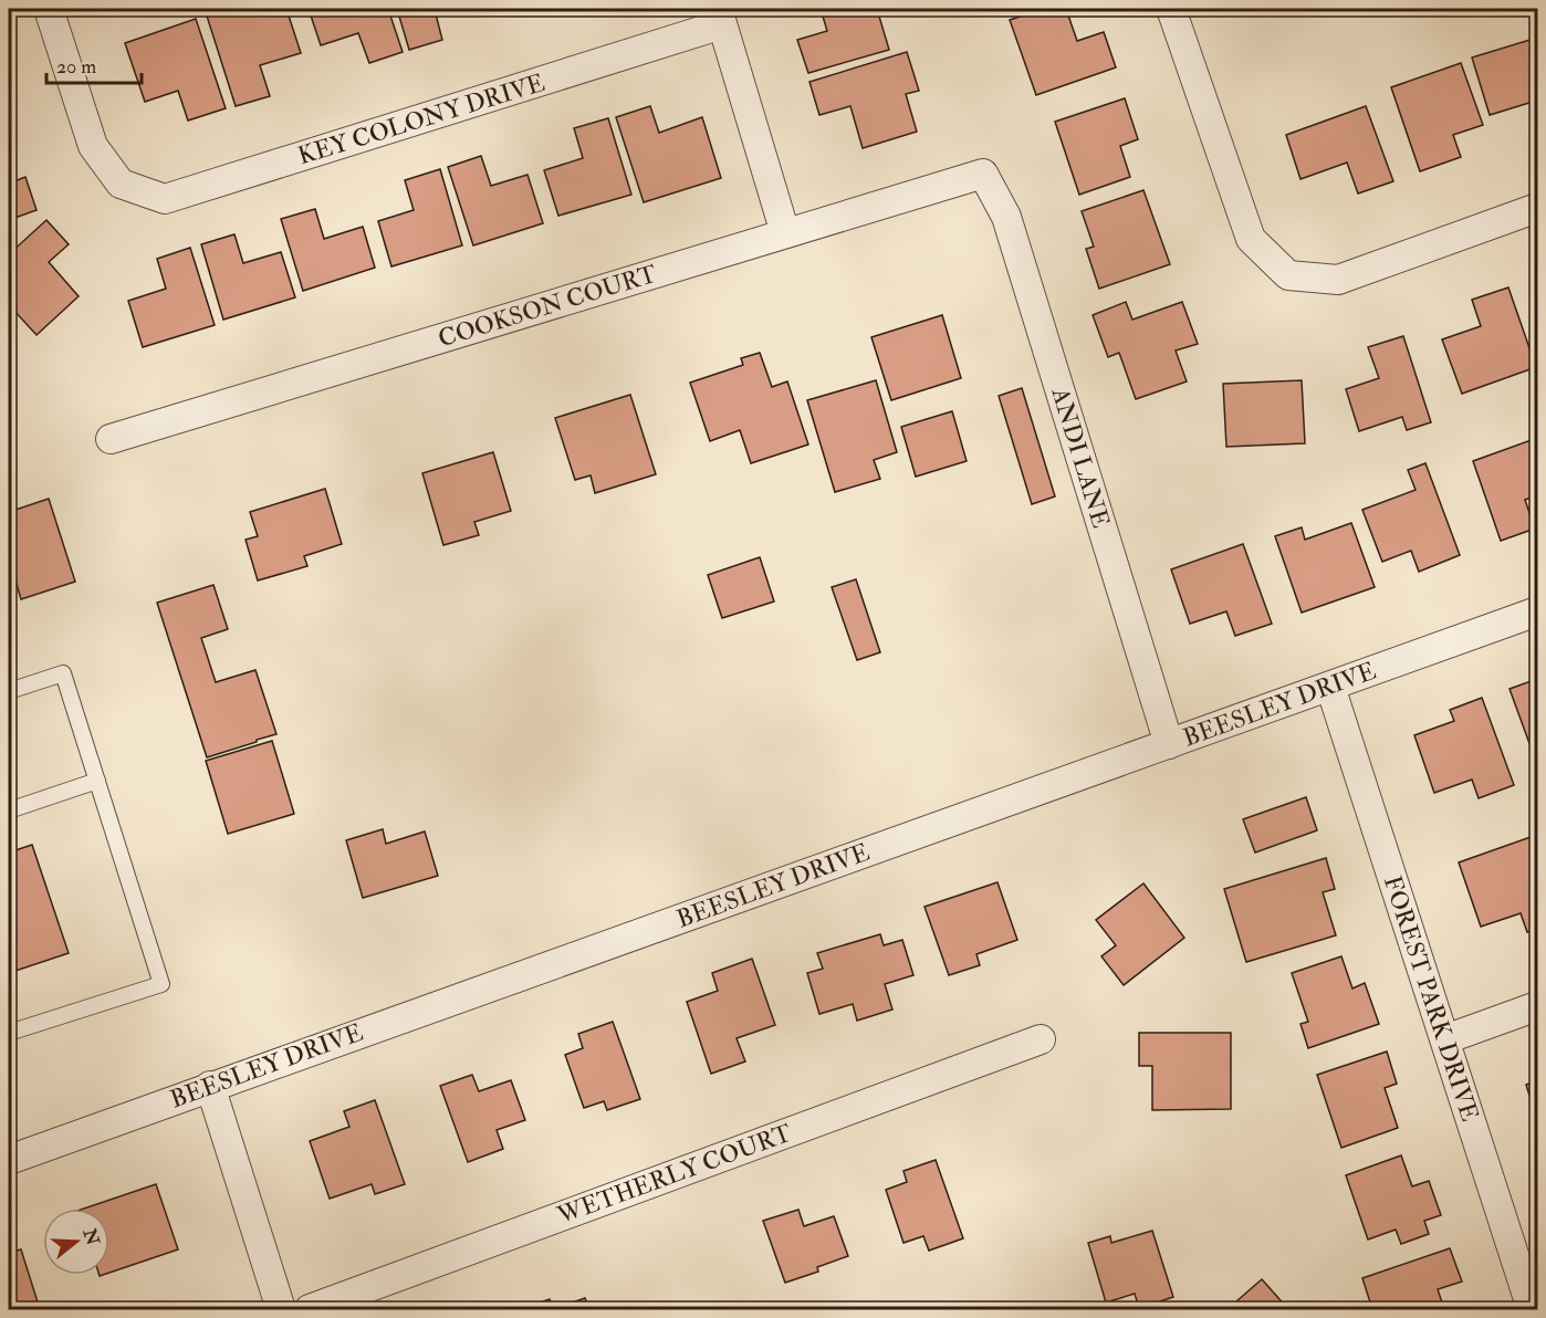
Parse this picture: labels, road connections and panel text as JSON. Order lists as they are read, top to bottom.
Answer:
{
  "streets": {
    "street": [
      "KEY COLONY DRIVE",
      "COOKSON COURT",
      "ANDI LANE",
      "BEESLEY DRIVE",
      "FOREST PARK DRIVE",
      "WETHERLY COURT"
    ]
  },
  "crossings": [
    ["COOKSON COURT", "ANDI LANE"],
    ["ANDI LANE", "BEESLEY DRIVE"],
    ["BEESLEY DRIVE", "FOREST PARK DRIVE"]
  ],
  "scale_bar": "20 m",
  "north": "right"
}
